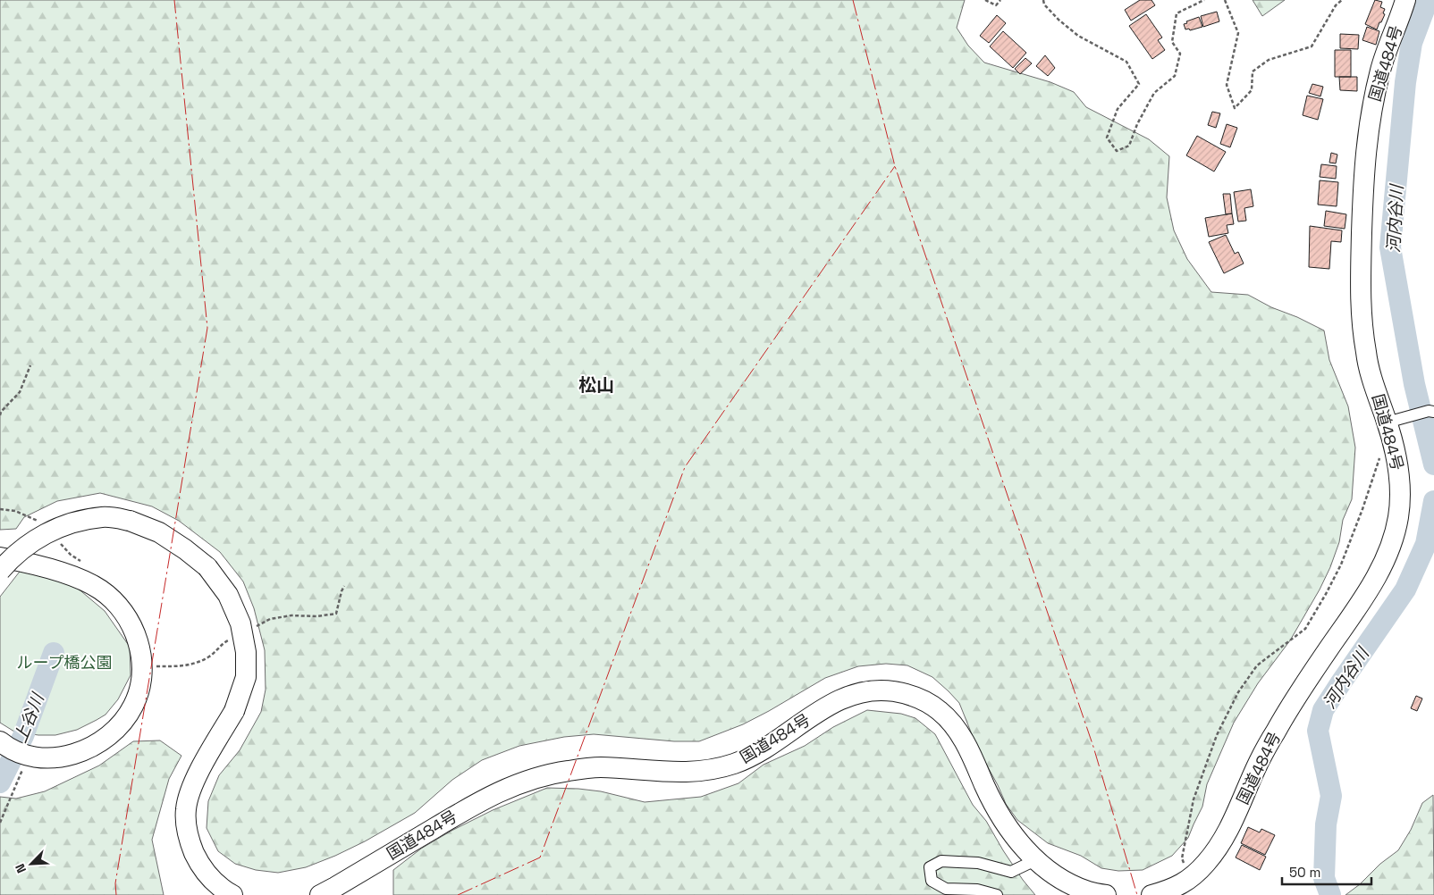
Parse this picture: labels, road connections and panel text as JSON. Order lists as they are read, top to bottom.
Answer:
{
  "streets": {
    "highway": ["国道484号"]
  },
  "districts": ["松山"],
  "water": ["河内谷川", "上谷川"],
  "parks": ["ループ橋公園"],
  "scale_bar": "50 m",
  "north": "bottom left"
}
